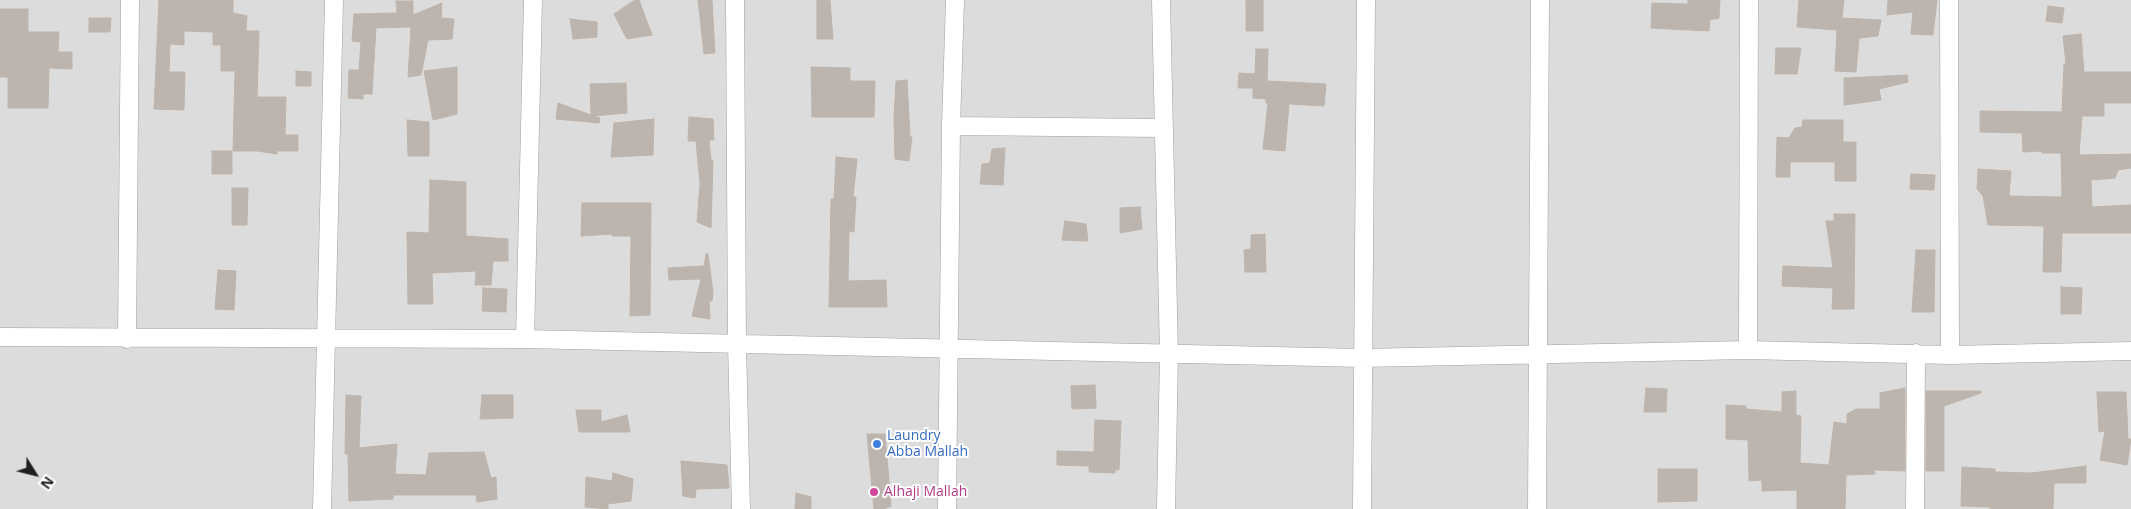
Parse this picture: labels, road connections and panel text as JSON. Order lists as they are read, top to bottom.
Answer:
{
  "places": ["Laundry Abba Mallah", "Alhaji Mallah"],
  "north": "bottom right"
}
